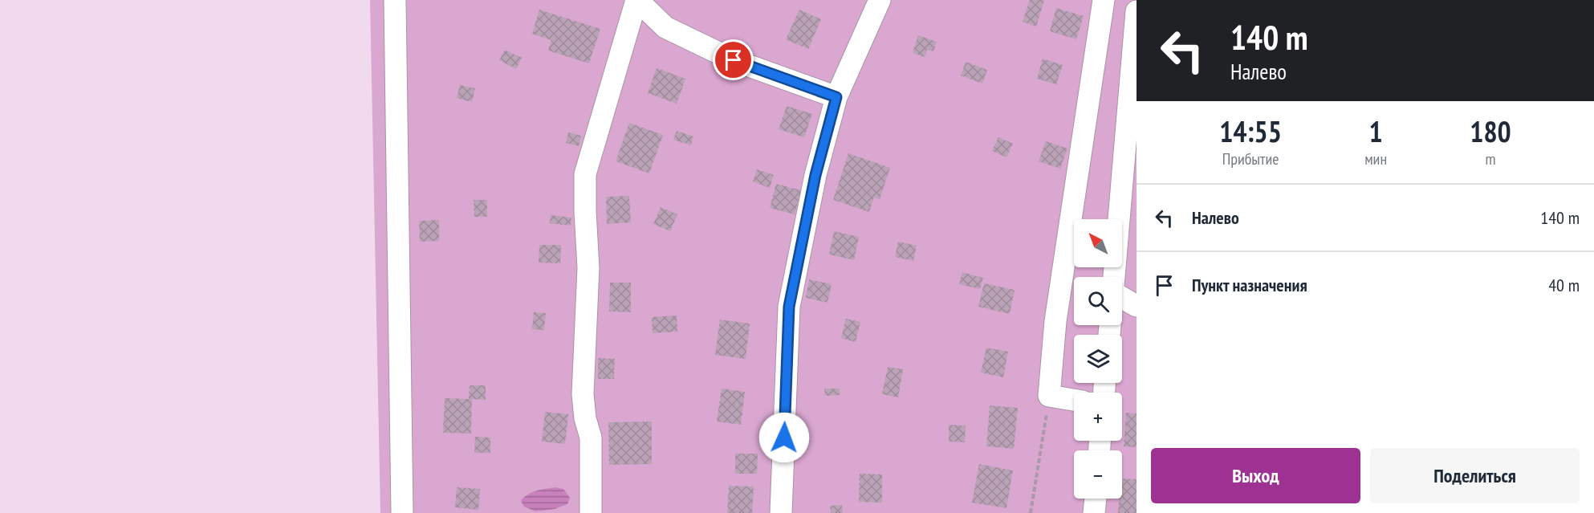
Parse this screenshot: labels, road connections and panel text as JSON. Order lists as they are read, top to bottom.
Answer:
{
  "north": "top left",
  "page": {
    "turn": ["140 m", "Налево"],
    "eta": [
      "14:55",
      "Прибытие",
      "1",
      "мин",
      "180",
      "m"
    ],
    "list": [
      {
        "name": "Налево",
        "value": "140 m"
      },
      {
        "name": "Пункт назначения",
        "value": "40 m"
      }
    ],
    "map_buttons": ["+", "−"],
    "buttons": ["Выход", "Поделиться"]
  }
}
